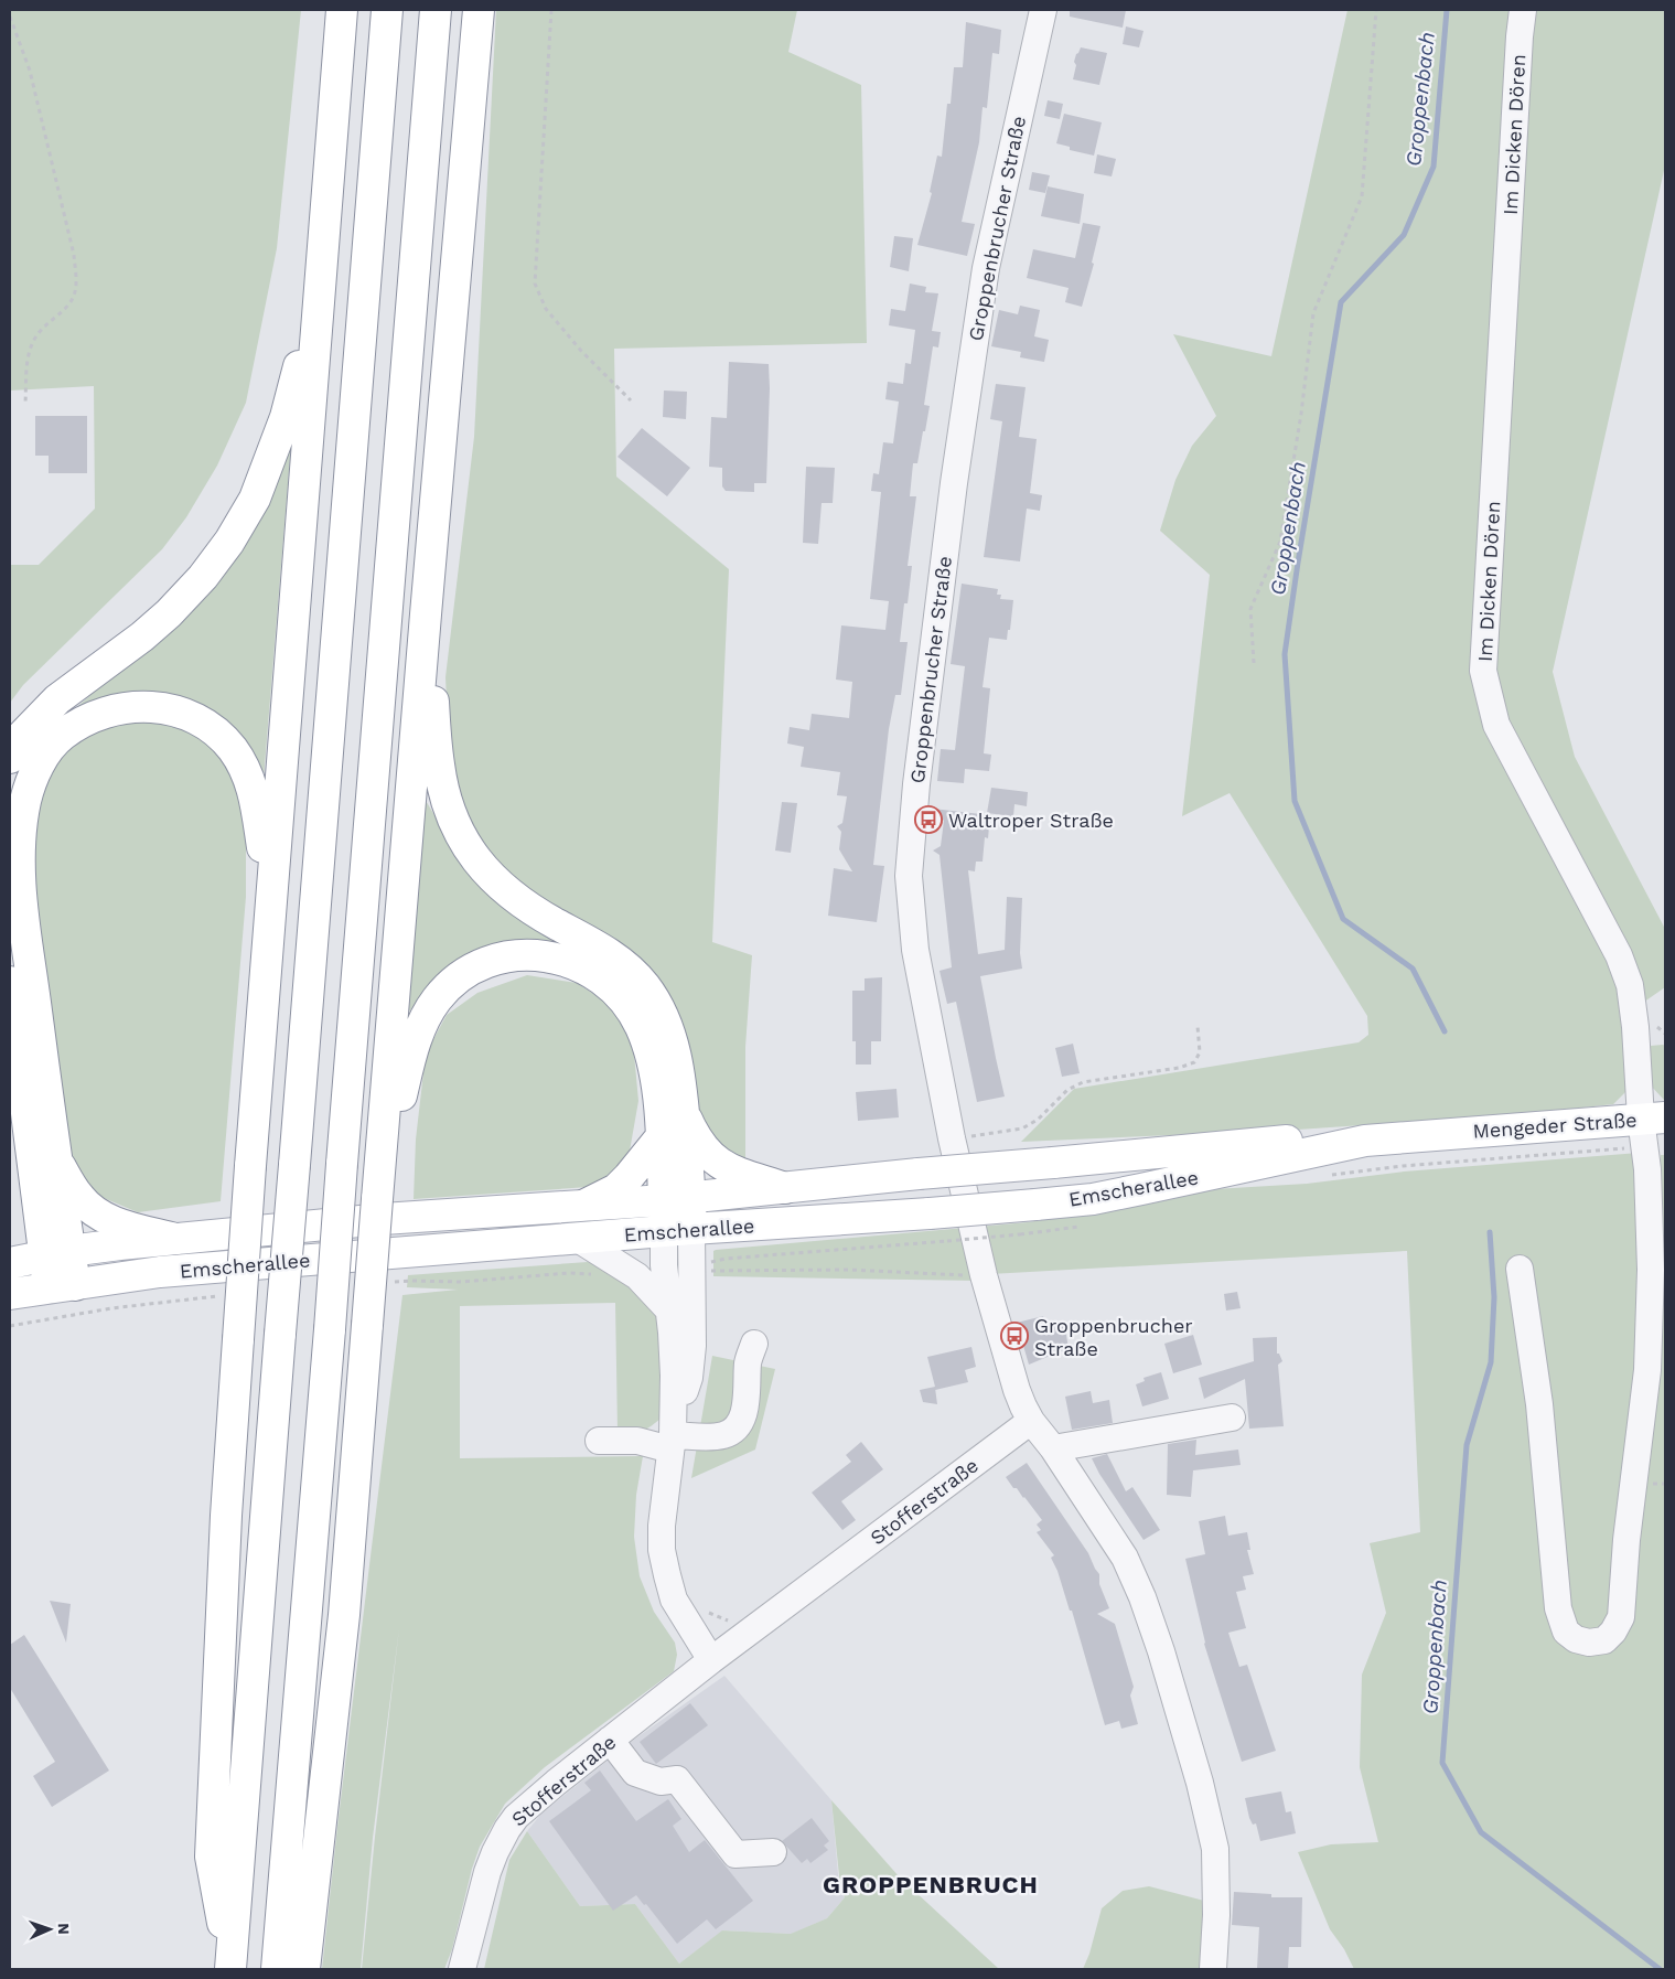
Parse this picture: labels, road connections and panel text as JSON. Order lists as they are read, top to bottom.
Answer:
{
  "streets": {
    "main road": ["Mengeder Straße", "Emscherallee"],
    "street": ["Im Dicken Dören", "Groppenbrucher Straße", "Stofferstraße"]
  },
  "crossings": [
    ["Im Dicken Dören", "Mengeder Straße"],
    ["Groppenbrucher Straße", "Stofferstraße"],
    ["Mengeder Straße", "Emscherallee"]
  ],
  "districts": ["GROPPENBRUCH"],
  "water": ["Groppenbach"],
  "places": {
    "bus stop": ["Waltroper Straße", "Groppenbrucher Straße"]
  },
  "north": "right"
}
